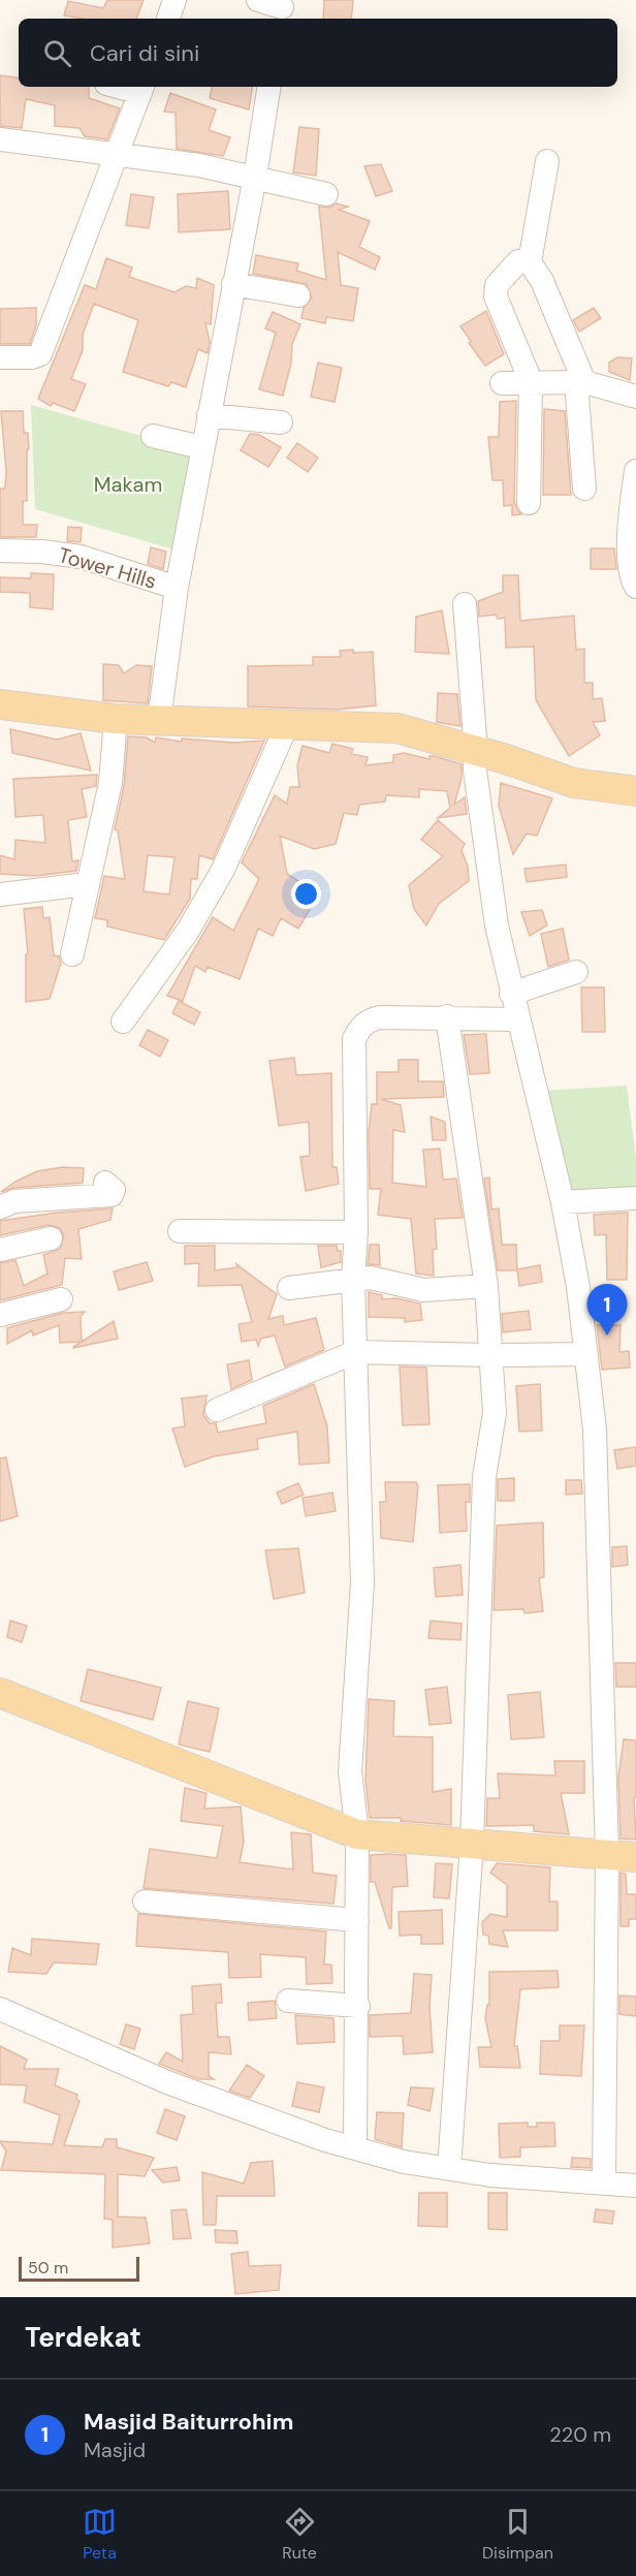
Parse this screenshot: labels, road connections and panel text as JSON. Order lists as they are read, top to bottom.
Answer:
{
  "streets": {
    "street": ["Tower Hills"]
  },
  "parks": ["Makam"],
  "scale_bar": "50 m",
  "page": {
    "search": "Cari di sini",
    "pins": "1",
    "scale": "50 m",
    "heading": "Terdekat",
    "list": [
      {
        "mark": "1",
        "name": "Masjid Baiturrohim",
        "note": "Masjid",
        "value": "220 m"
      }
    ],
    "nav": ["Peta", "Rute", "Disimpan"]
  }
}
